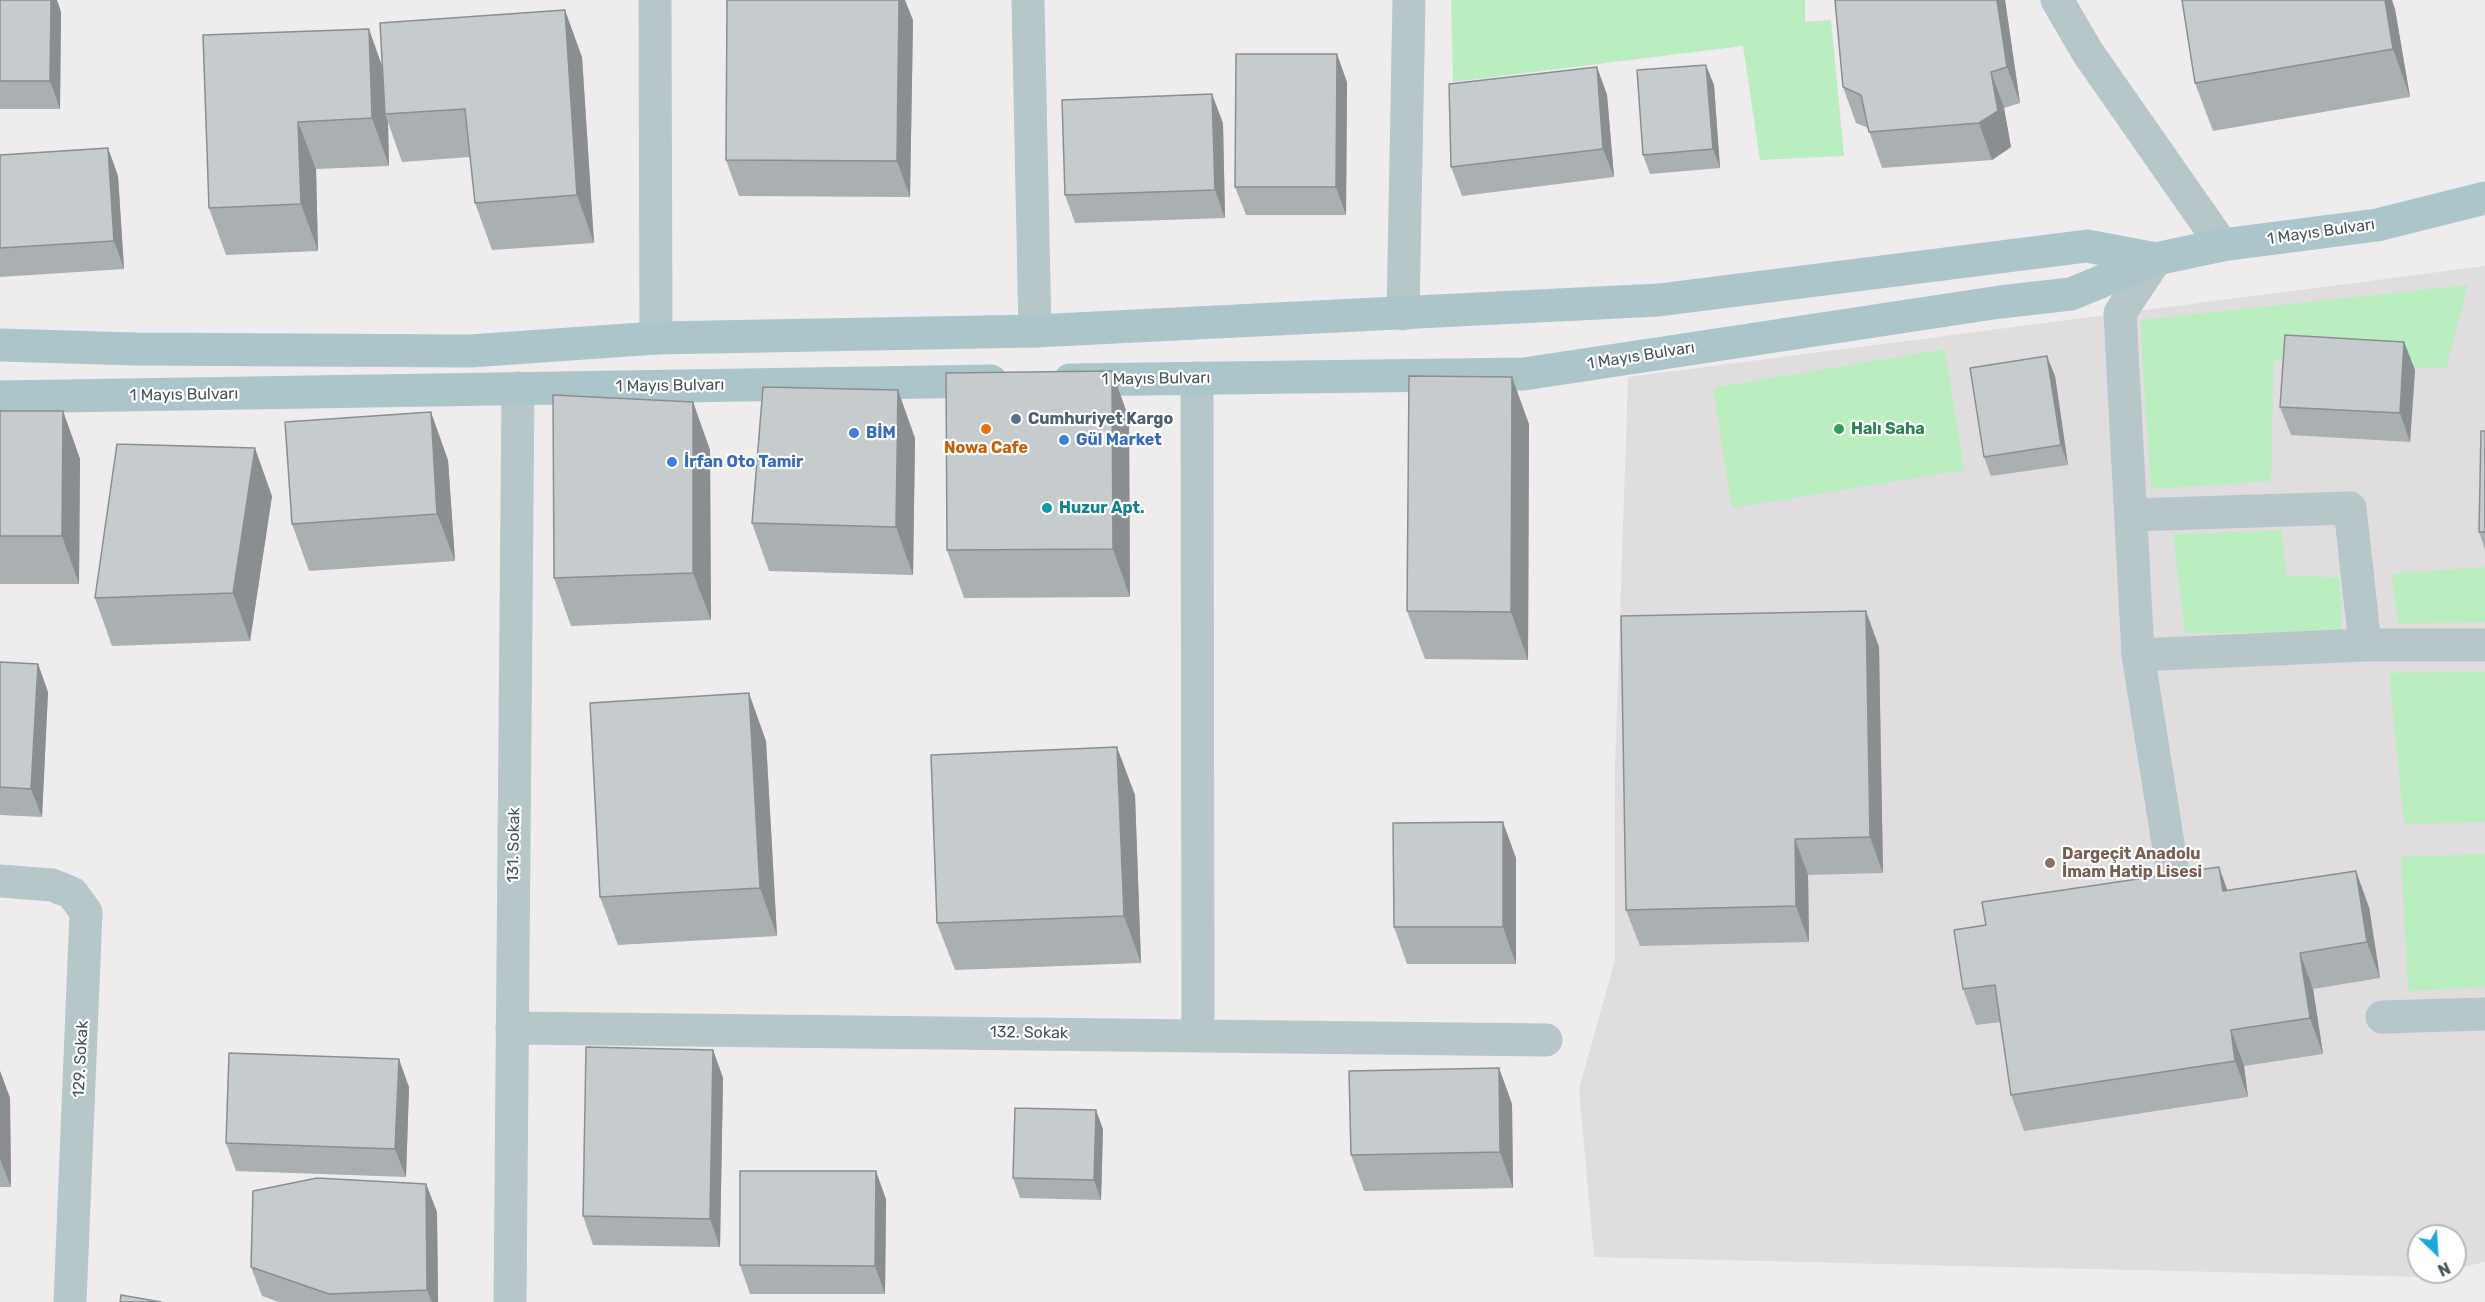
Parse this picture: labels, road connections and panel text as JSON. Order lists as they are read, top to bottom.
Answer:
{
  "streets": {
    "main road": ["1 Mayıs Bulvarı"],
    "street": ["131. Sokak", "132. Sokak", "129. Sokak"]
  },
  "crossings": [
    ["1 Mayıs Bulvarı", "131. Sokak"],
    ["131. Sokak", "132. Sokak"]
  ],
  "places": [
    "Cumhuriyet Kargo",
    "Nowa Cafe",
    "Halı Saha",
    "BİM",
    "Gül Market",
    "İrfan Oto Tamir",
    "Huzur Apt.",
    "Dargeçit Anadolu İmam Hatip Lisesi"
  ],
  "north": "bottom right"
}
